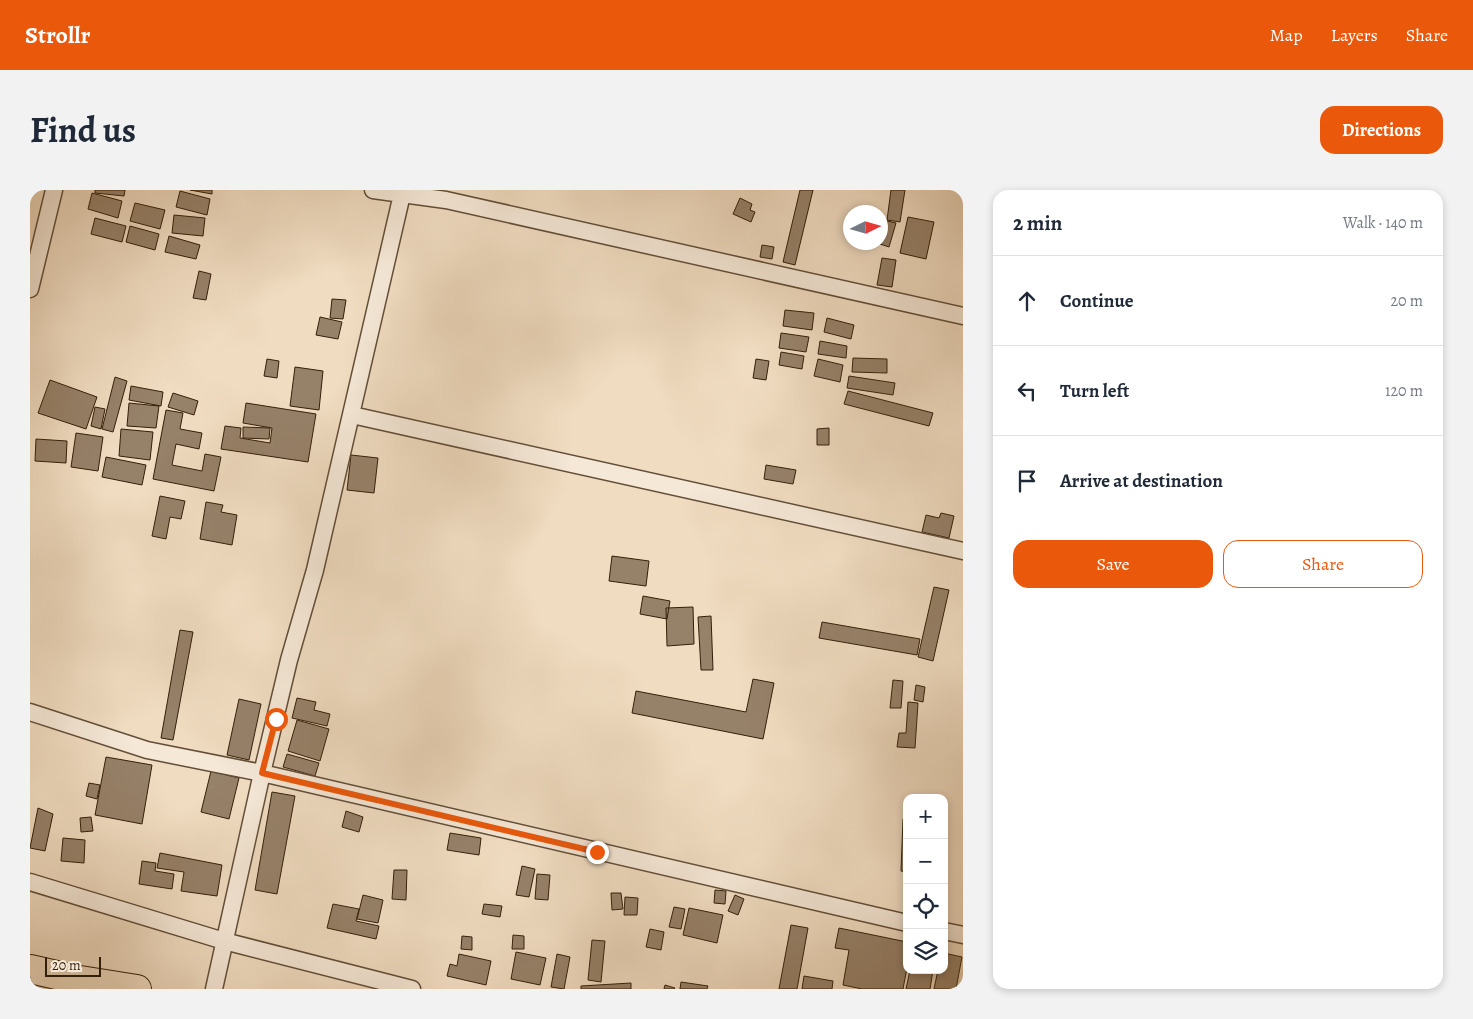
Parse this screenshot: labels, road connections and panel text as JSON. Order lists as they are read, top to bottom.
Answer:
{
  "scale_bar": "20 m",
  "north": "right",
  "page": {
    "header": "Strollr",
    "nav": ["Map", "Layers", "Share"],
    "title": "Find us",
    "buttons": [
      "Directions",
      ["Save", "Share"]
    ],
    "heading": ["2 min", "Walk · 140 m"],
    "list": [
      ["Continue", "20 m"],
      ["Turn left", "120 m"],
      "Arrive at destination"
    ],
    "map_buttons": ["+", "−"],
    "scale": "20 m"
  }
}
